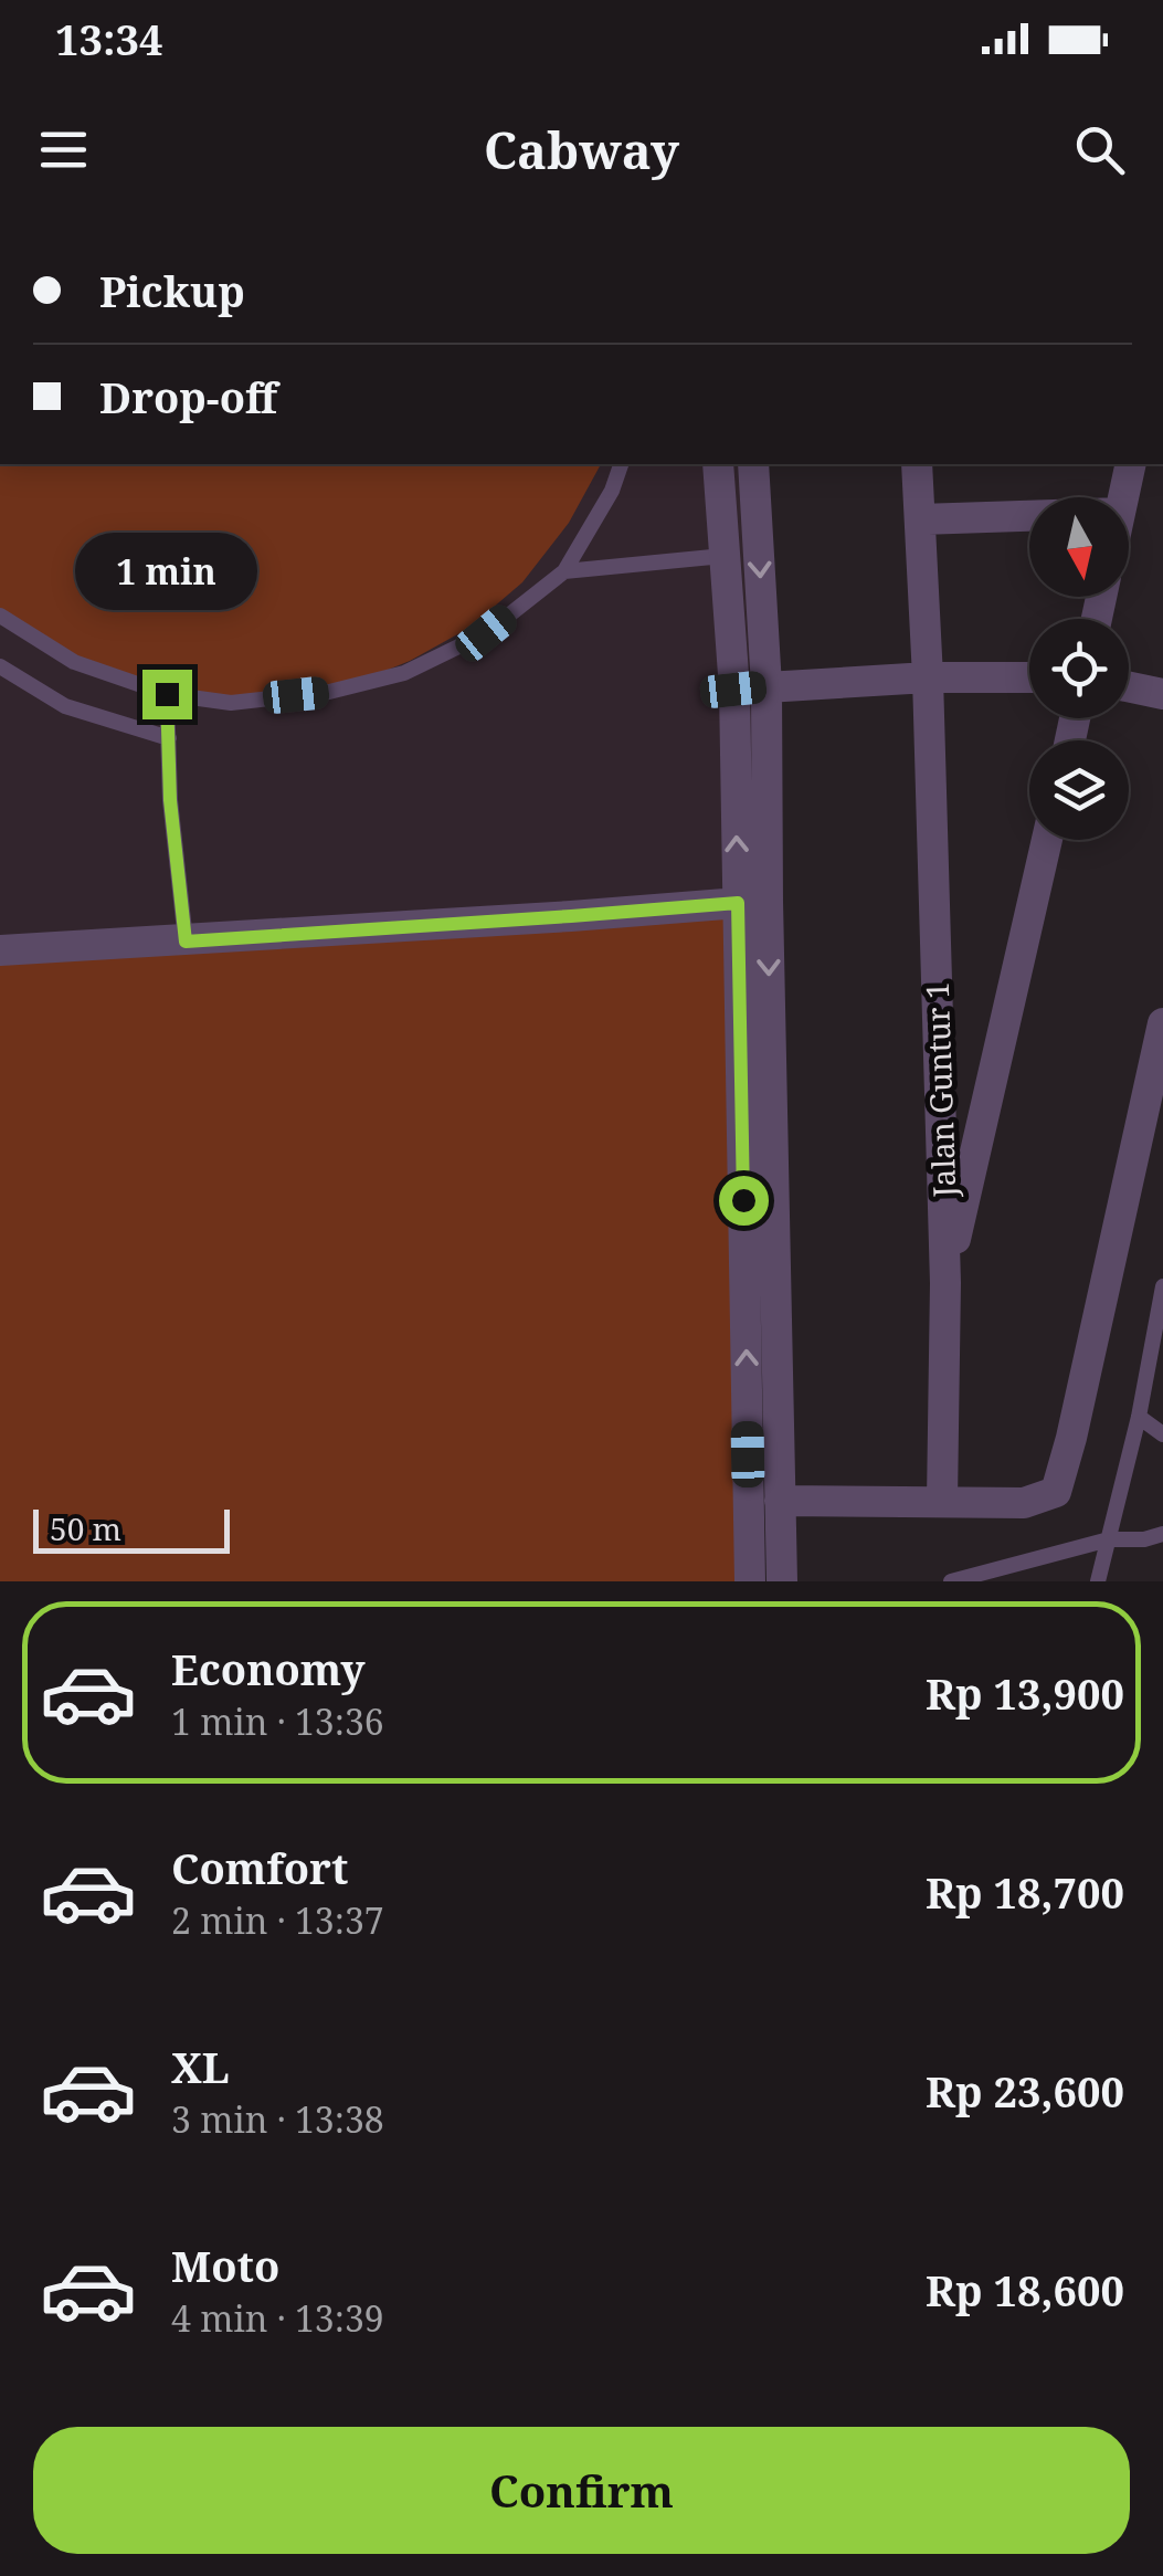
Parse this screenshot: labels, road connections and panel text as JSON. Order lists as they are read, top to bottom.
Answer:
{
  "streets": {
    "street": ["Jalan Guntur 1"]
  },
  "scale_bar": "50 m",
  "north": "bottom",
  "page": {
    "status": "13:34",
    "header": "Cabway",
    "banner": ["Pickup", "Drop-off"],
    "bubble": "1 min",
    "scale": "50 m",
    "list": [
      {
        "name": "Economy",
        "note": "1 min · 13:36",
        "value": "Rp 13,900"
      },
      {
        "name": "Comfort",
        "note": "2 min · 13:37",
        "value": "Rp 18,700"
      },
      {
        "name": "XL",
        "note": "3 min · 13:38",
        "value": "Rp 23,600"
      },
      {
        "name": "Moto",
        "note": "4 min · 13:39",
        "value": "Rp 18,600"
      }
    ],
    "buttons": "Confirm"
  }
}
